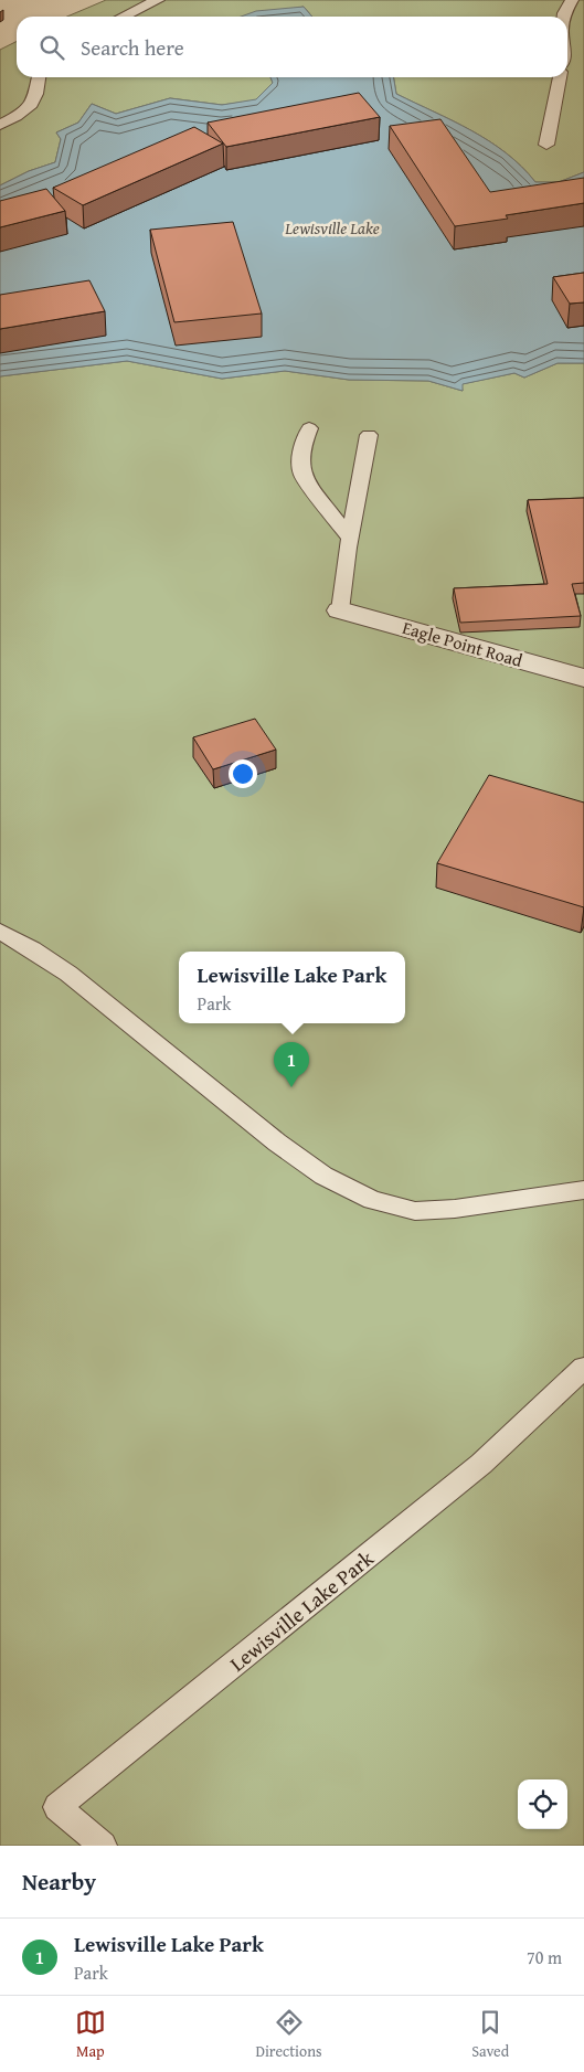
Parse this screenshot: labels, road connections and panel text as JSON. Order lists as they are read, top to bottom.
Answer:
{
  "streets": {
    "street": ["Eagle Point Road"],
    "lane": ["Lewisville Lake Park"]
  },
  "water": ["Lewisville Lake"],
  "page": {
    "search": "Search here",
    "popup": ["Lewisville Lake Park", "Park"],
    "pins": "1",
    "heading": "Nearby",
    "list": [
      {
        "mark": "1",
        "name": "Lewisville Lake Park",
        "note": "Park",
        "value": "70 m"
      }
    ],
    "nav": ["Map", "Directions", "Saved"]
  }
}
